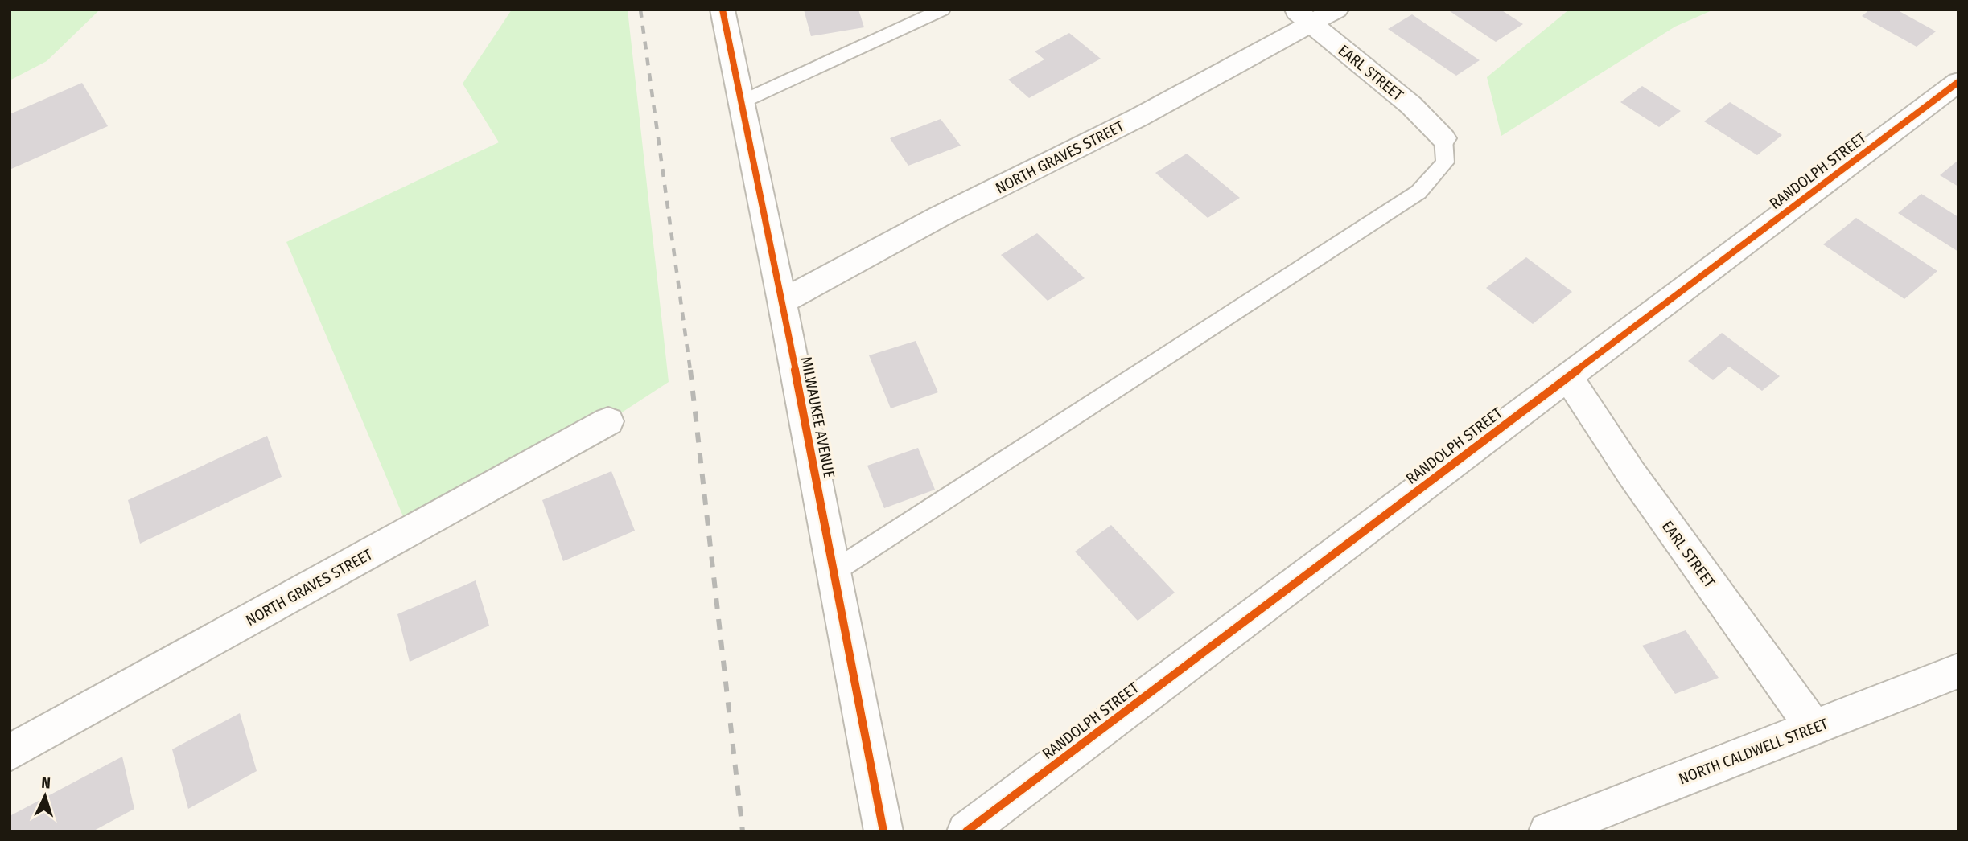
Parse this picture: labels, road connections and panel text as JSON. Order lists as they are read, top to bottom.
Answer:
{
  "streets": {
    "street": [
      "EARL STREET",
      "NORTH GRAVES STREET",
      "RANDOLPH STREET",
      "MILWAUKEE AVENUE",
      "NORTH CALDWELL STREET"
    ]
  },
  "crossings": [
    ["EARL STREET", "NORTH GRAVES STREET"],
    ["EARL STREET", "RANDOLPH STREET"],
    ["EARL STREET", "NORTH CALDWELL STREET"],
    ["NORTH GRAVES STREET", "MILWAUKEE AVENUE"]
  ],
  "north": "top"
}
